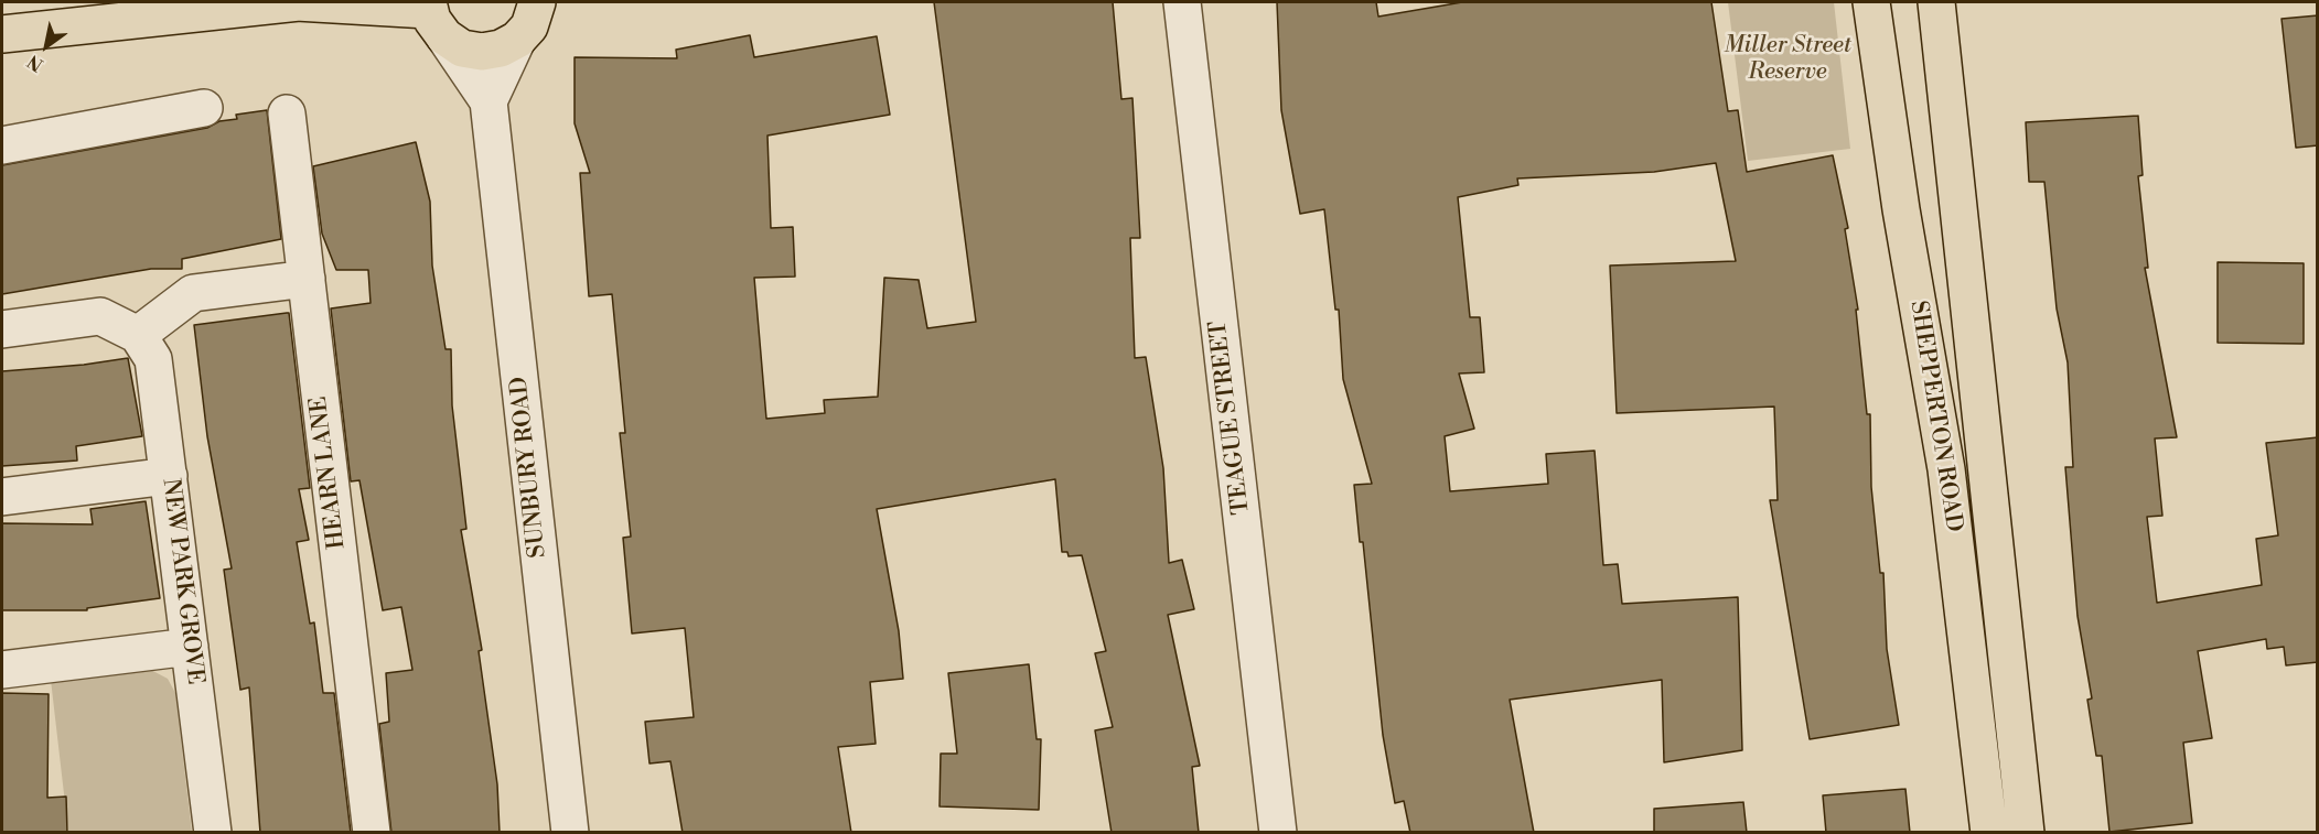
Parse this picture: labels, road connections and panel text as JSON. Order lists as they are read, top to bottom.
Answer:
{
  "streets": {
    "main road": ["SHEPPERTON ROAD"],
    "street": [
      "TEAGUE STREET",
      "SUNBURY ROAD",
      "HEARN LANE",
      "NEW PARK GROVE"
    ]
  },
  "parks": ["Miller Street Reserve"],
  "north": "bottom left"
}
